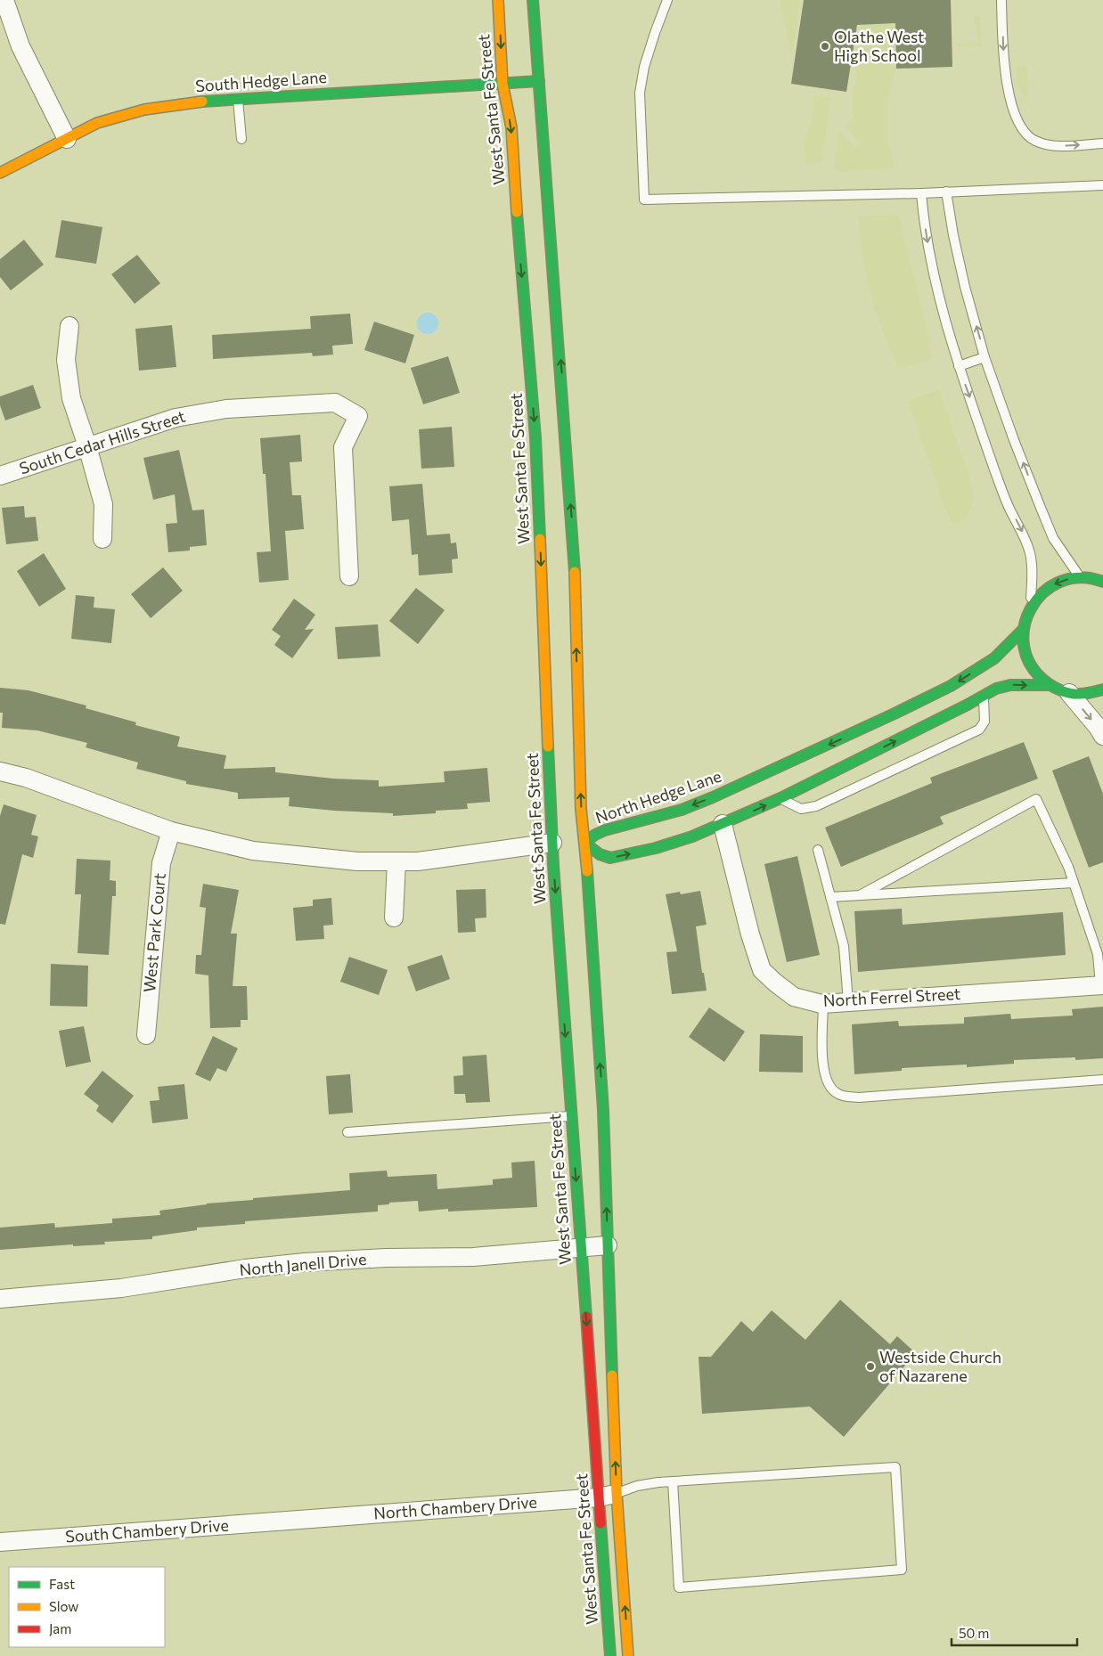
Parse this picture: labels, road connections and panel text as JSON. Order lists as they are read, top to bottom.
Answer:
{
  "streets": {
    "street": [
      "South Hedge Lane",
      "West Santa Fe Street",
      "South Cedar Hills Street",
      "North Hedge Lane",
      "West Park Court",
      "North Ferrel Street",
      "North Janell Drive",
      "North Chambery Drive",
      "South Chambery Drive"
    ]
  },
  "crossings": [
    ["South Hedge Lane", "West Santa Fe Street"],
    ["West Santa Fe Street", "North Janell Drive"],
    ["West Santa Fe Street", "North Chambery Drive"],
    ["North Hedge Lane", "North Ferrel Street"],
    ["North Chambery Drive", "South Chambery Drive"]
  ],
  "places": ["Olathe West High School", "Westside Church of Nazarene"],
  "legend": ["Fast", "Slow", "Jam"],
  "scale_bar": "50 m"
}
